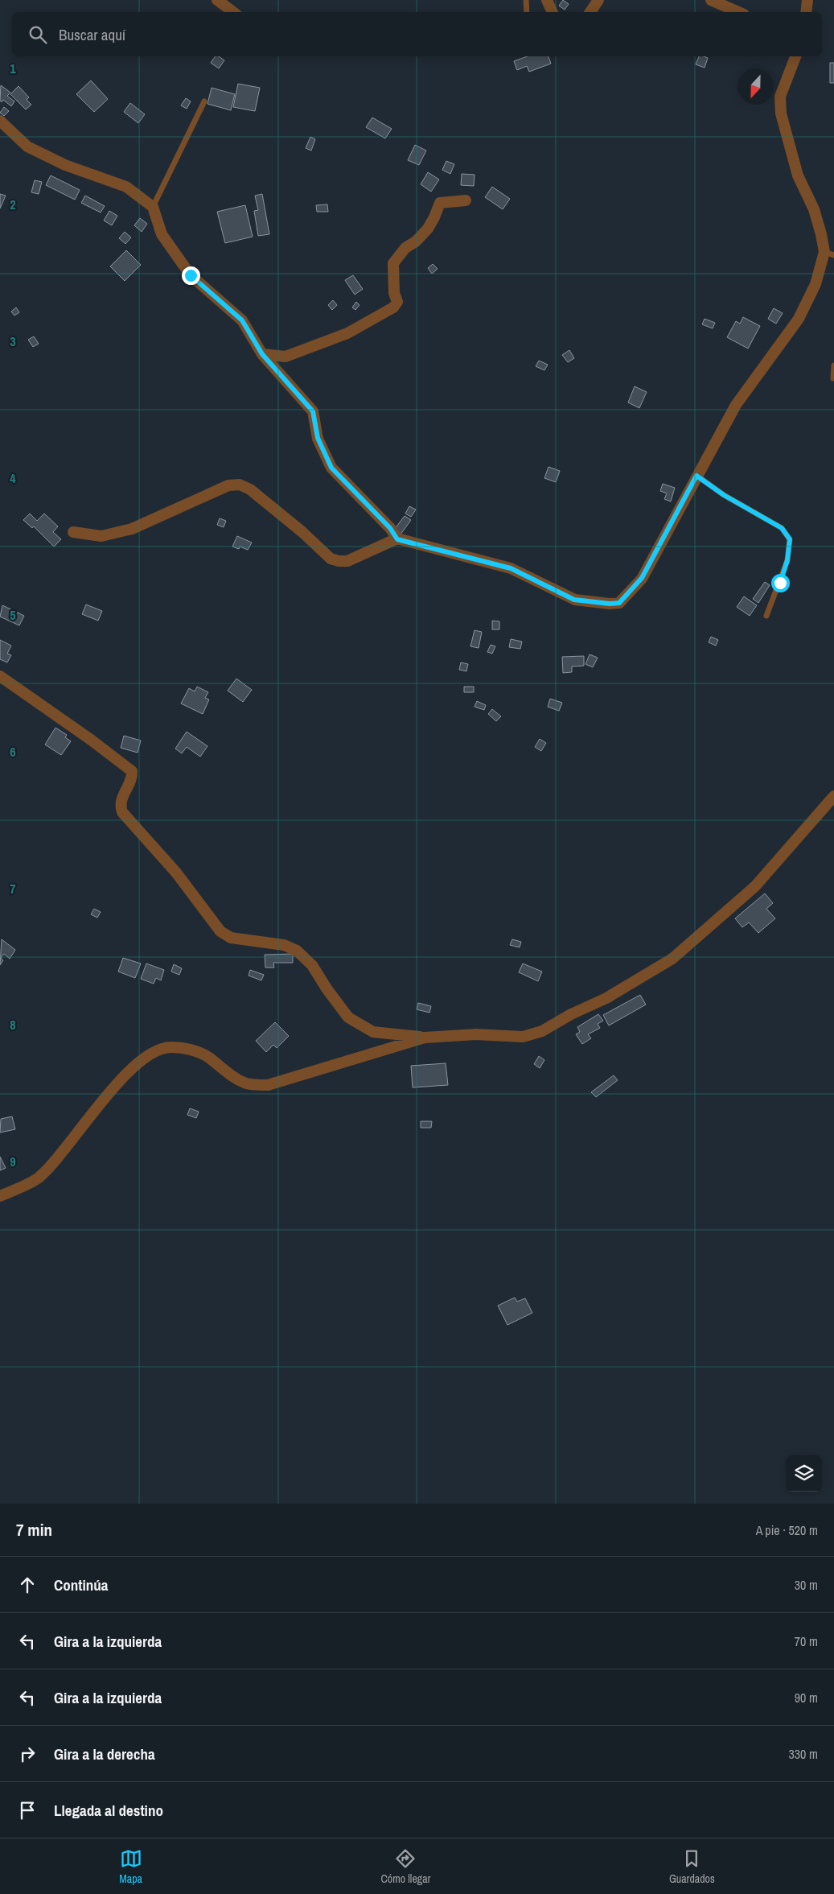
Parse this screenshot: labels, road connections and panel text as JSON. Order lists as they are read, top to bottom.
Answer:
{
  "north": "bottom",
  "page": {
    "search": "Buscar aquí",
    "heading": ["7 min", "A pie · 520 m"],
    "list": [
      ["Continúa", "30 m"],
      ["Gira a la izquierda", "70 m"],
      ["Gira a la izquierda", "90 m"],
      ["Gira a la derecha", "330 m"],
      "Llegada al destino"
    ],
    "nav": ["Mapa", "Cómo llegar", "Guardados"]
  },
  "grid": {
    "rows": [
      "1",
      "2",
      "3",
      "4",
      "5",
      "6",
      "7",
      "8",
      "9"
    ]
  }
}
